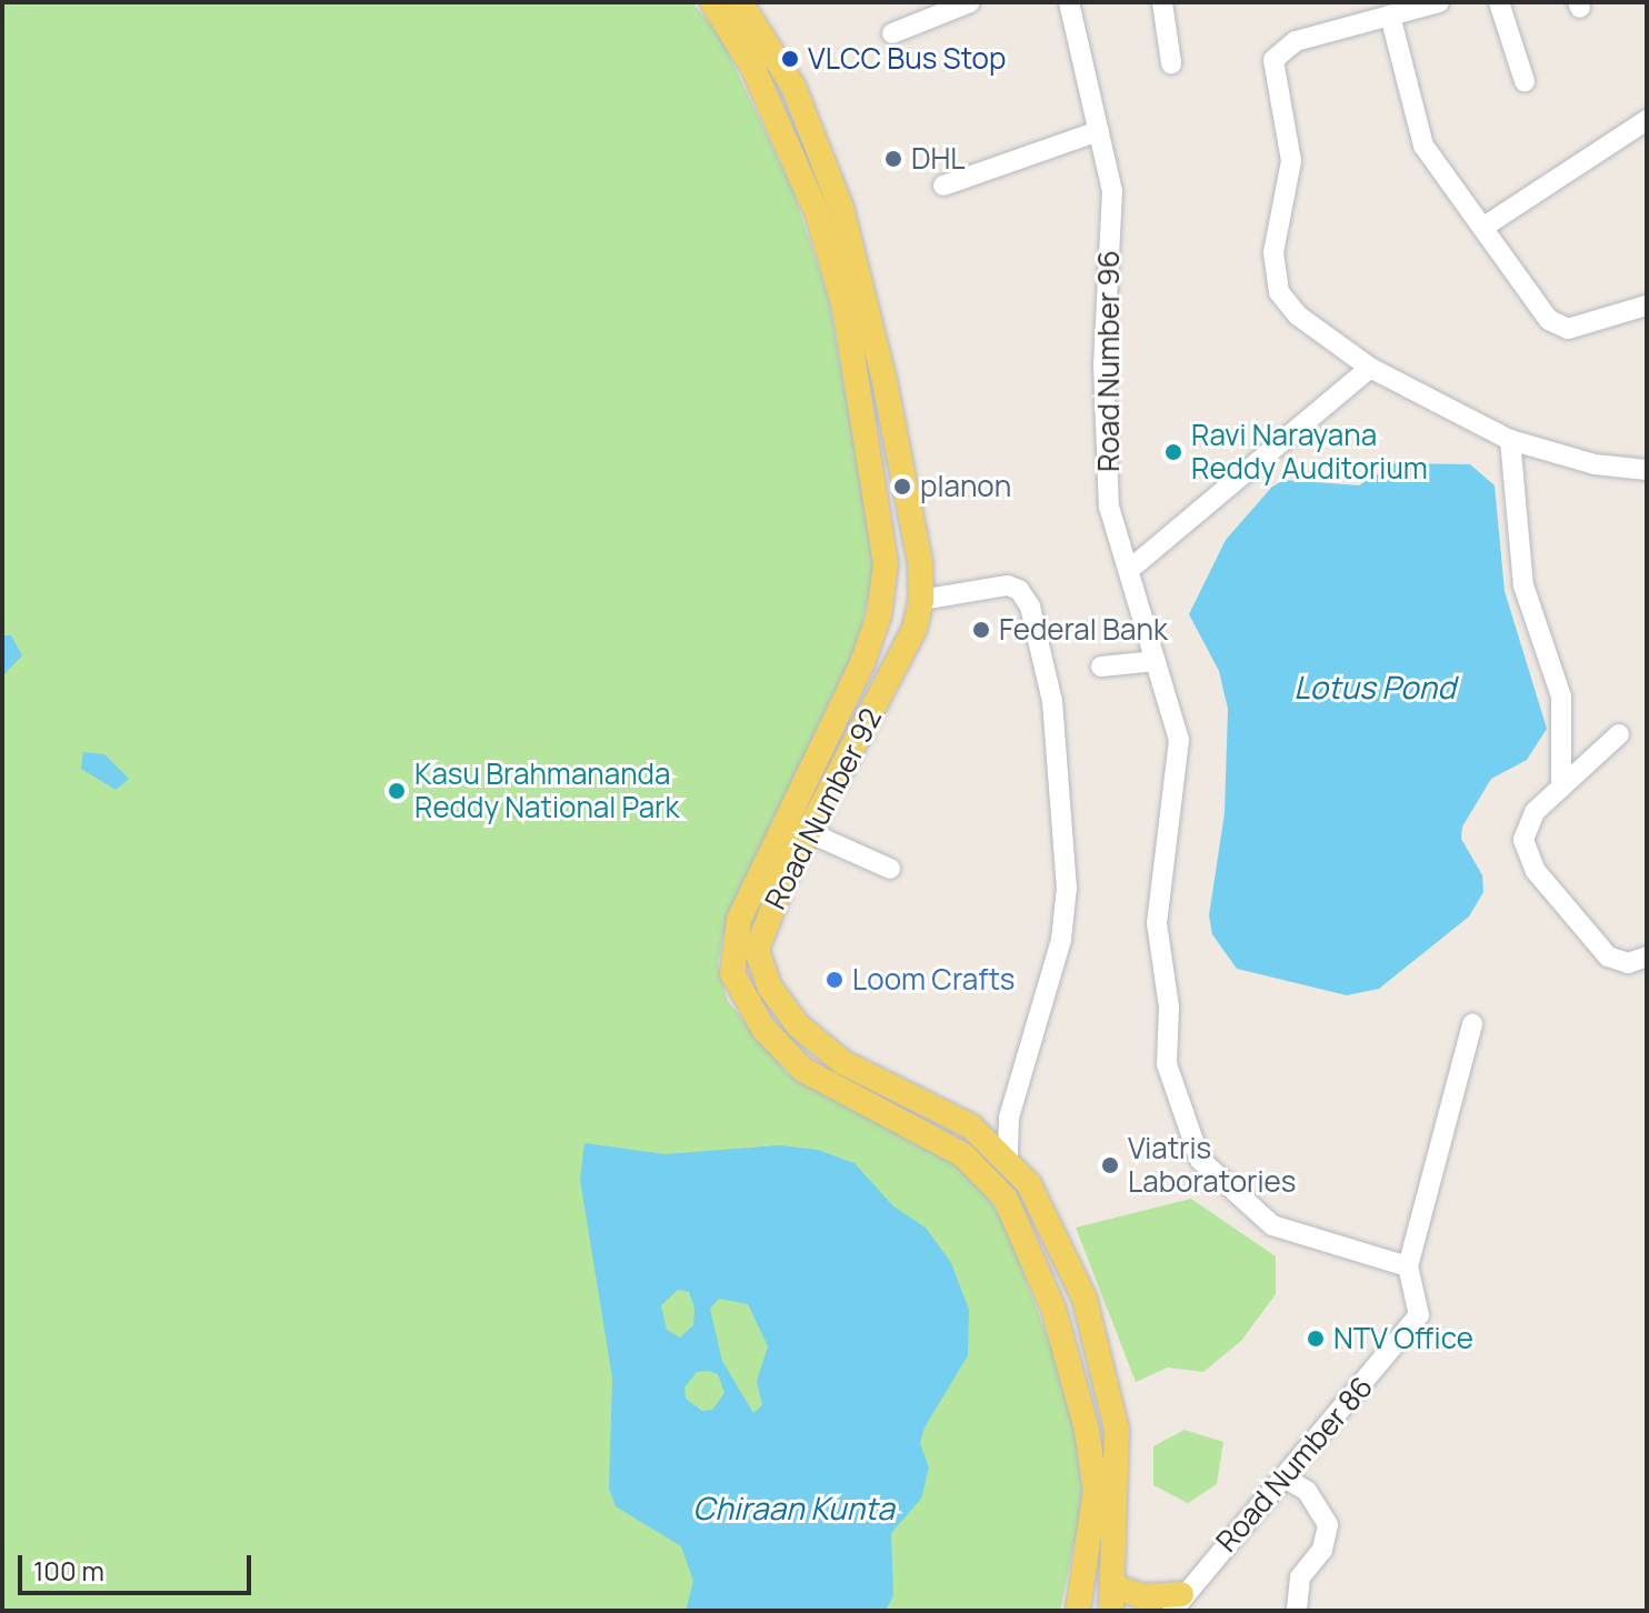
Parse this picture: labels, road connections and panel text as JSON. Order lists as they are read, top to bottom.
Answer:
{
  "streets": {
    "main road": ["Road Number 92"],
    "street": ["Road Number 96", "Road Number 86"]
  },
  "crossings": [
    ["Road Number 96", "Road Number 86"]
  ],
  "water": ["Lotus Pond", "Chiraan Kunta"],
  "places": [
    "VLCC Bus Stop",
    "DHL",
    "Ravi Narayana Reddy Auditorium",
    "planon",
    "Federal Bank",
    "Kasu Brahmananda Reddy National Park",
    "Loom Crafts",
    "Viatris Laboratories",
    "NTV Office"
  ],
  "scale_bar": "100 m"
}
